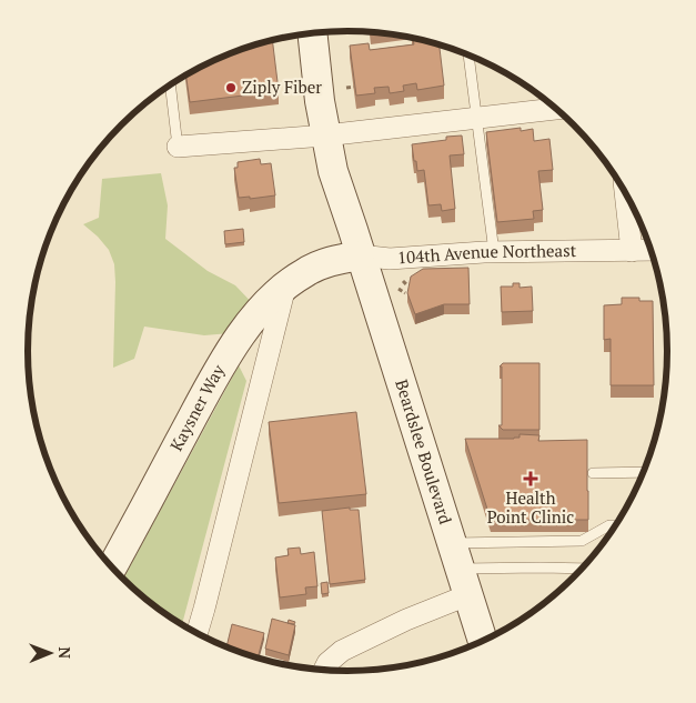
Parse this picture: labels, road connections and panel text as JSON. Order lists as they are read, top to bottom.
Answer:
{
  "streets": {
    "main road": ["104th Avenue Northeast", "Kaysner Way", "Beardslee Boulevard"]
  },
  "crossings": [
    ["104th Avenue Northeast", "Kaysner Way"],
    ["104th Avenue Northeast", "Beardslee Boulevard"]
  ],
  "places": {
    "other": ["Ziply Fiber"],
    "health": ["Health Point Clinic"]
  },
  "north": "right"
}
